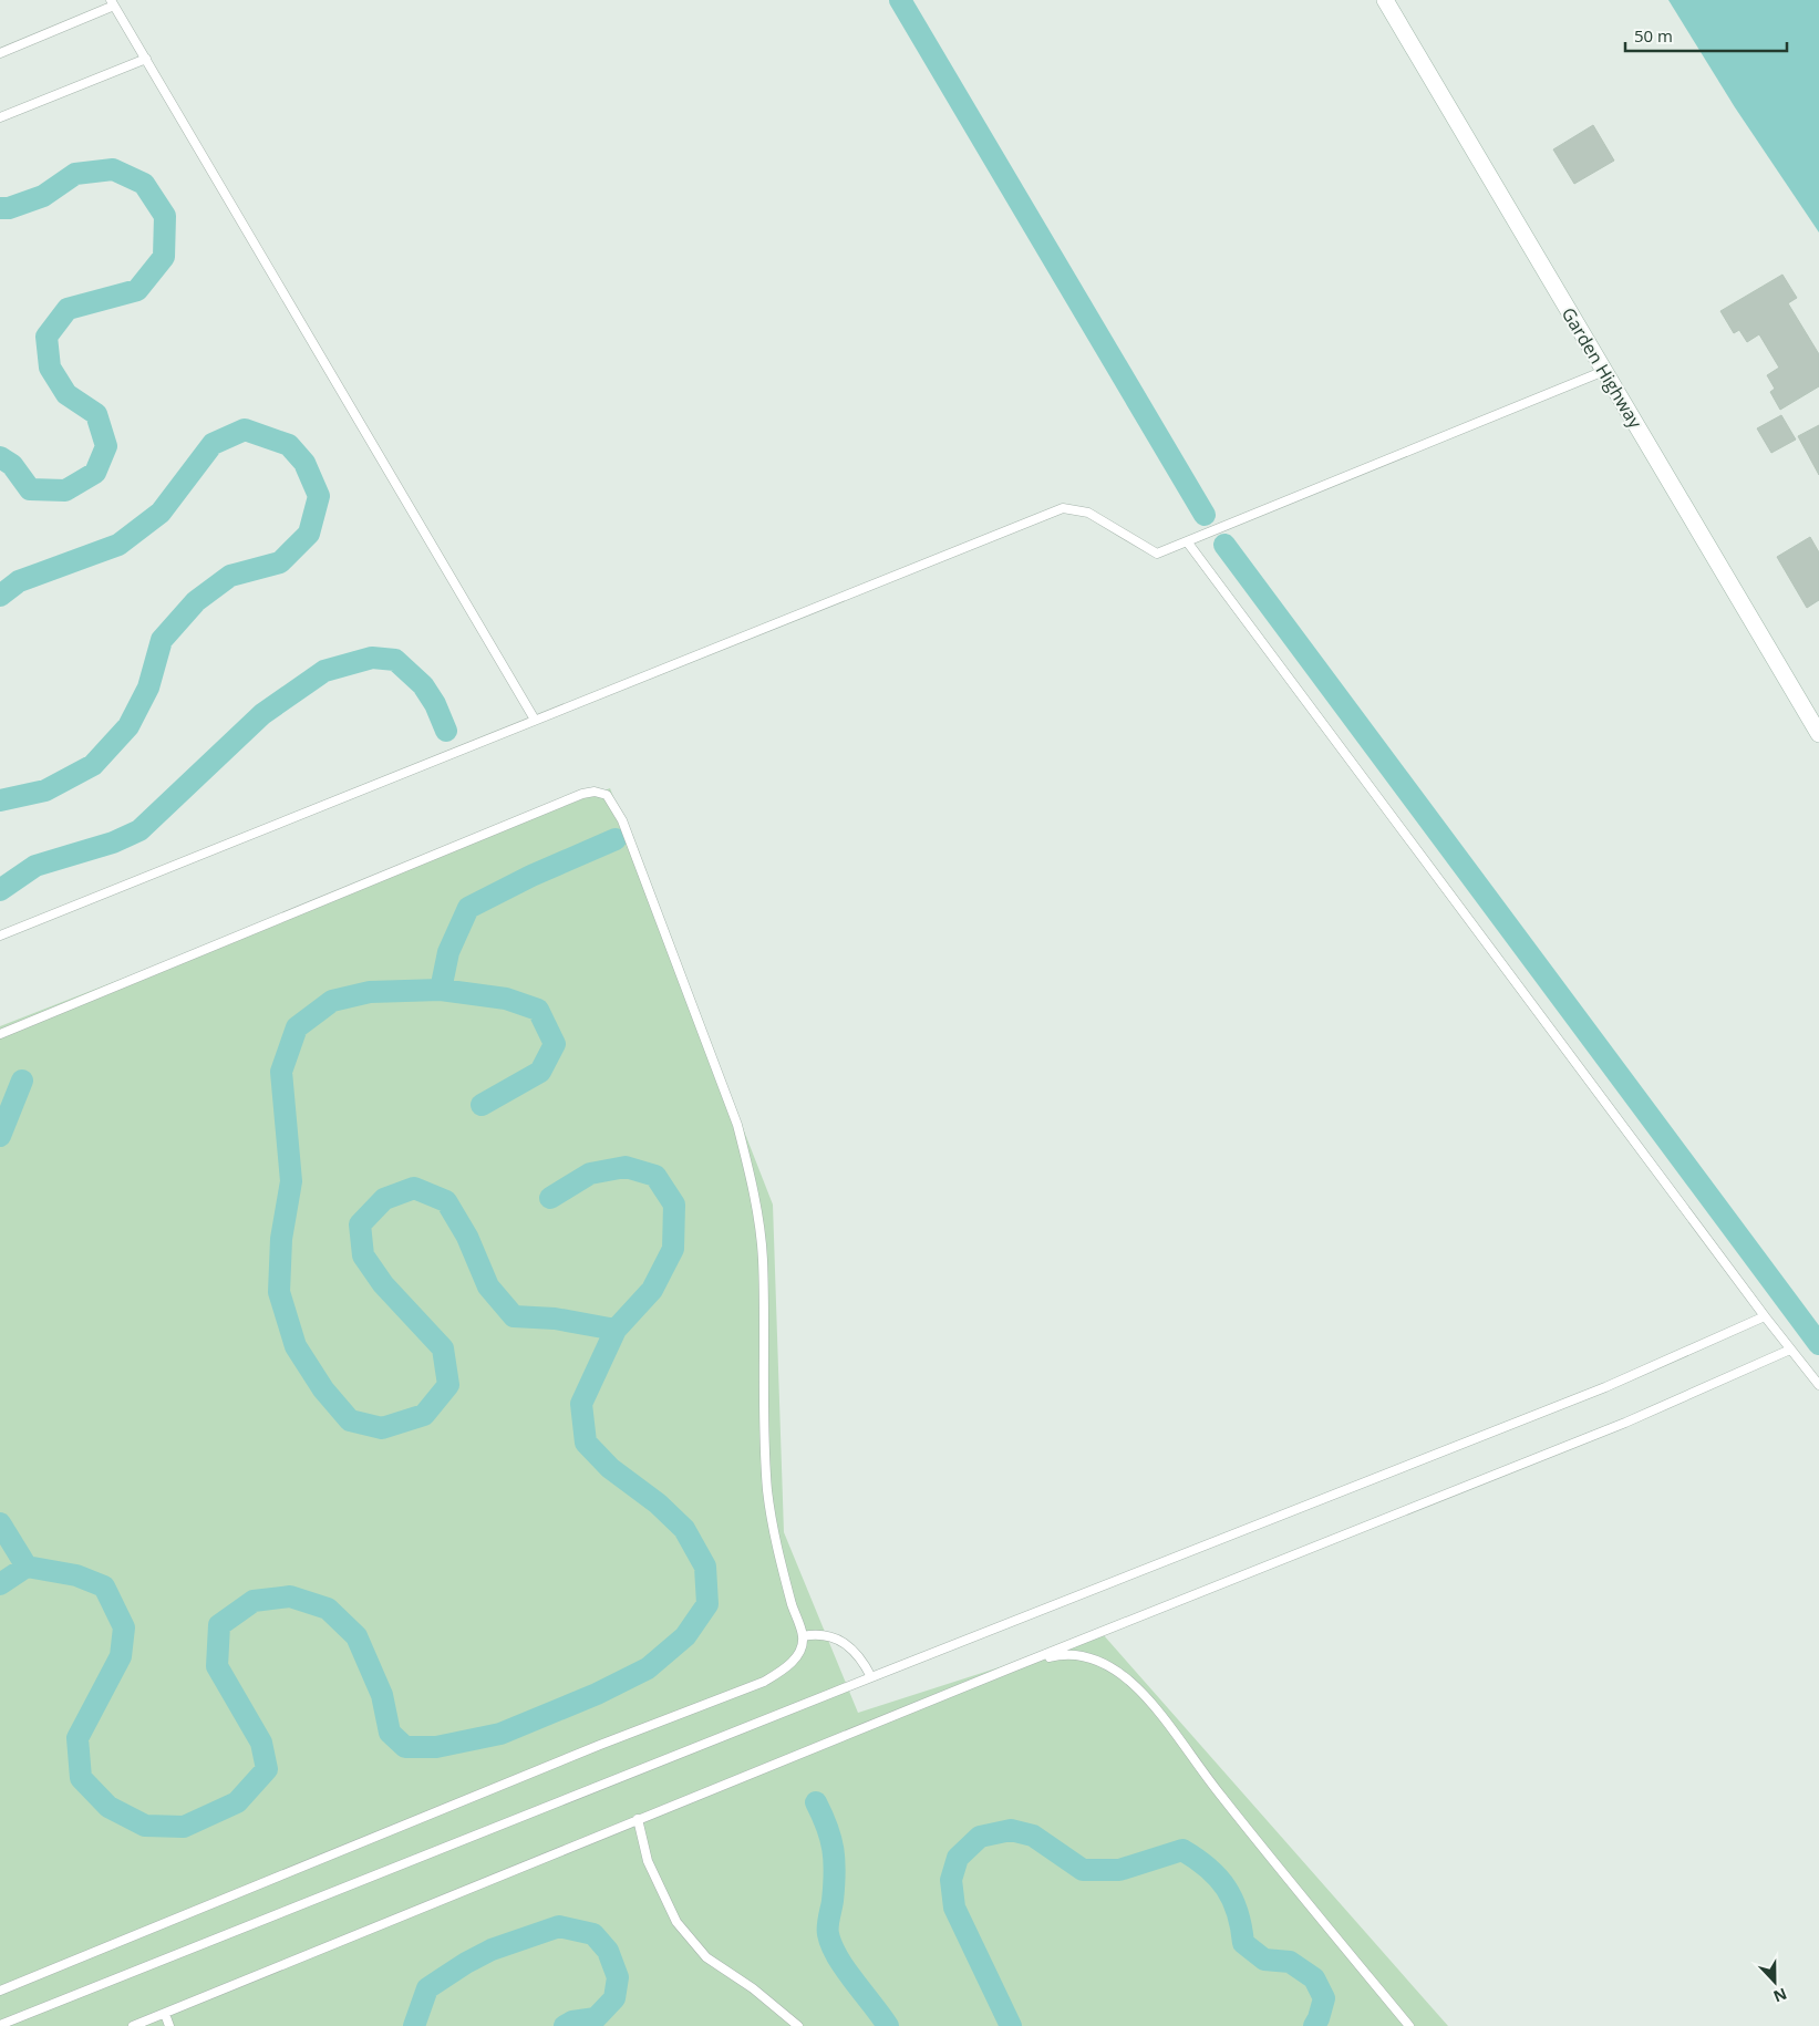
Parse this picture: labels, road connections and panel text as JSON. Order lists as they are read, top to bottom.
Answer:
{
  "streets": {
    "main road": ["Garden Highway"]
  },
  "scale_bar": "50 m",
  "north": "bottom"
}
